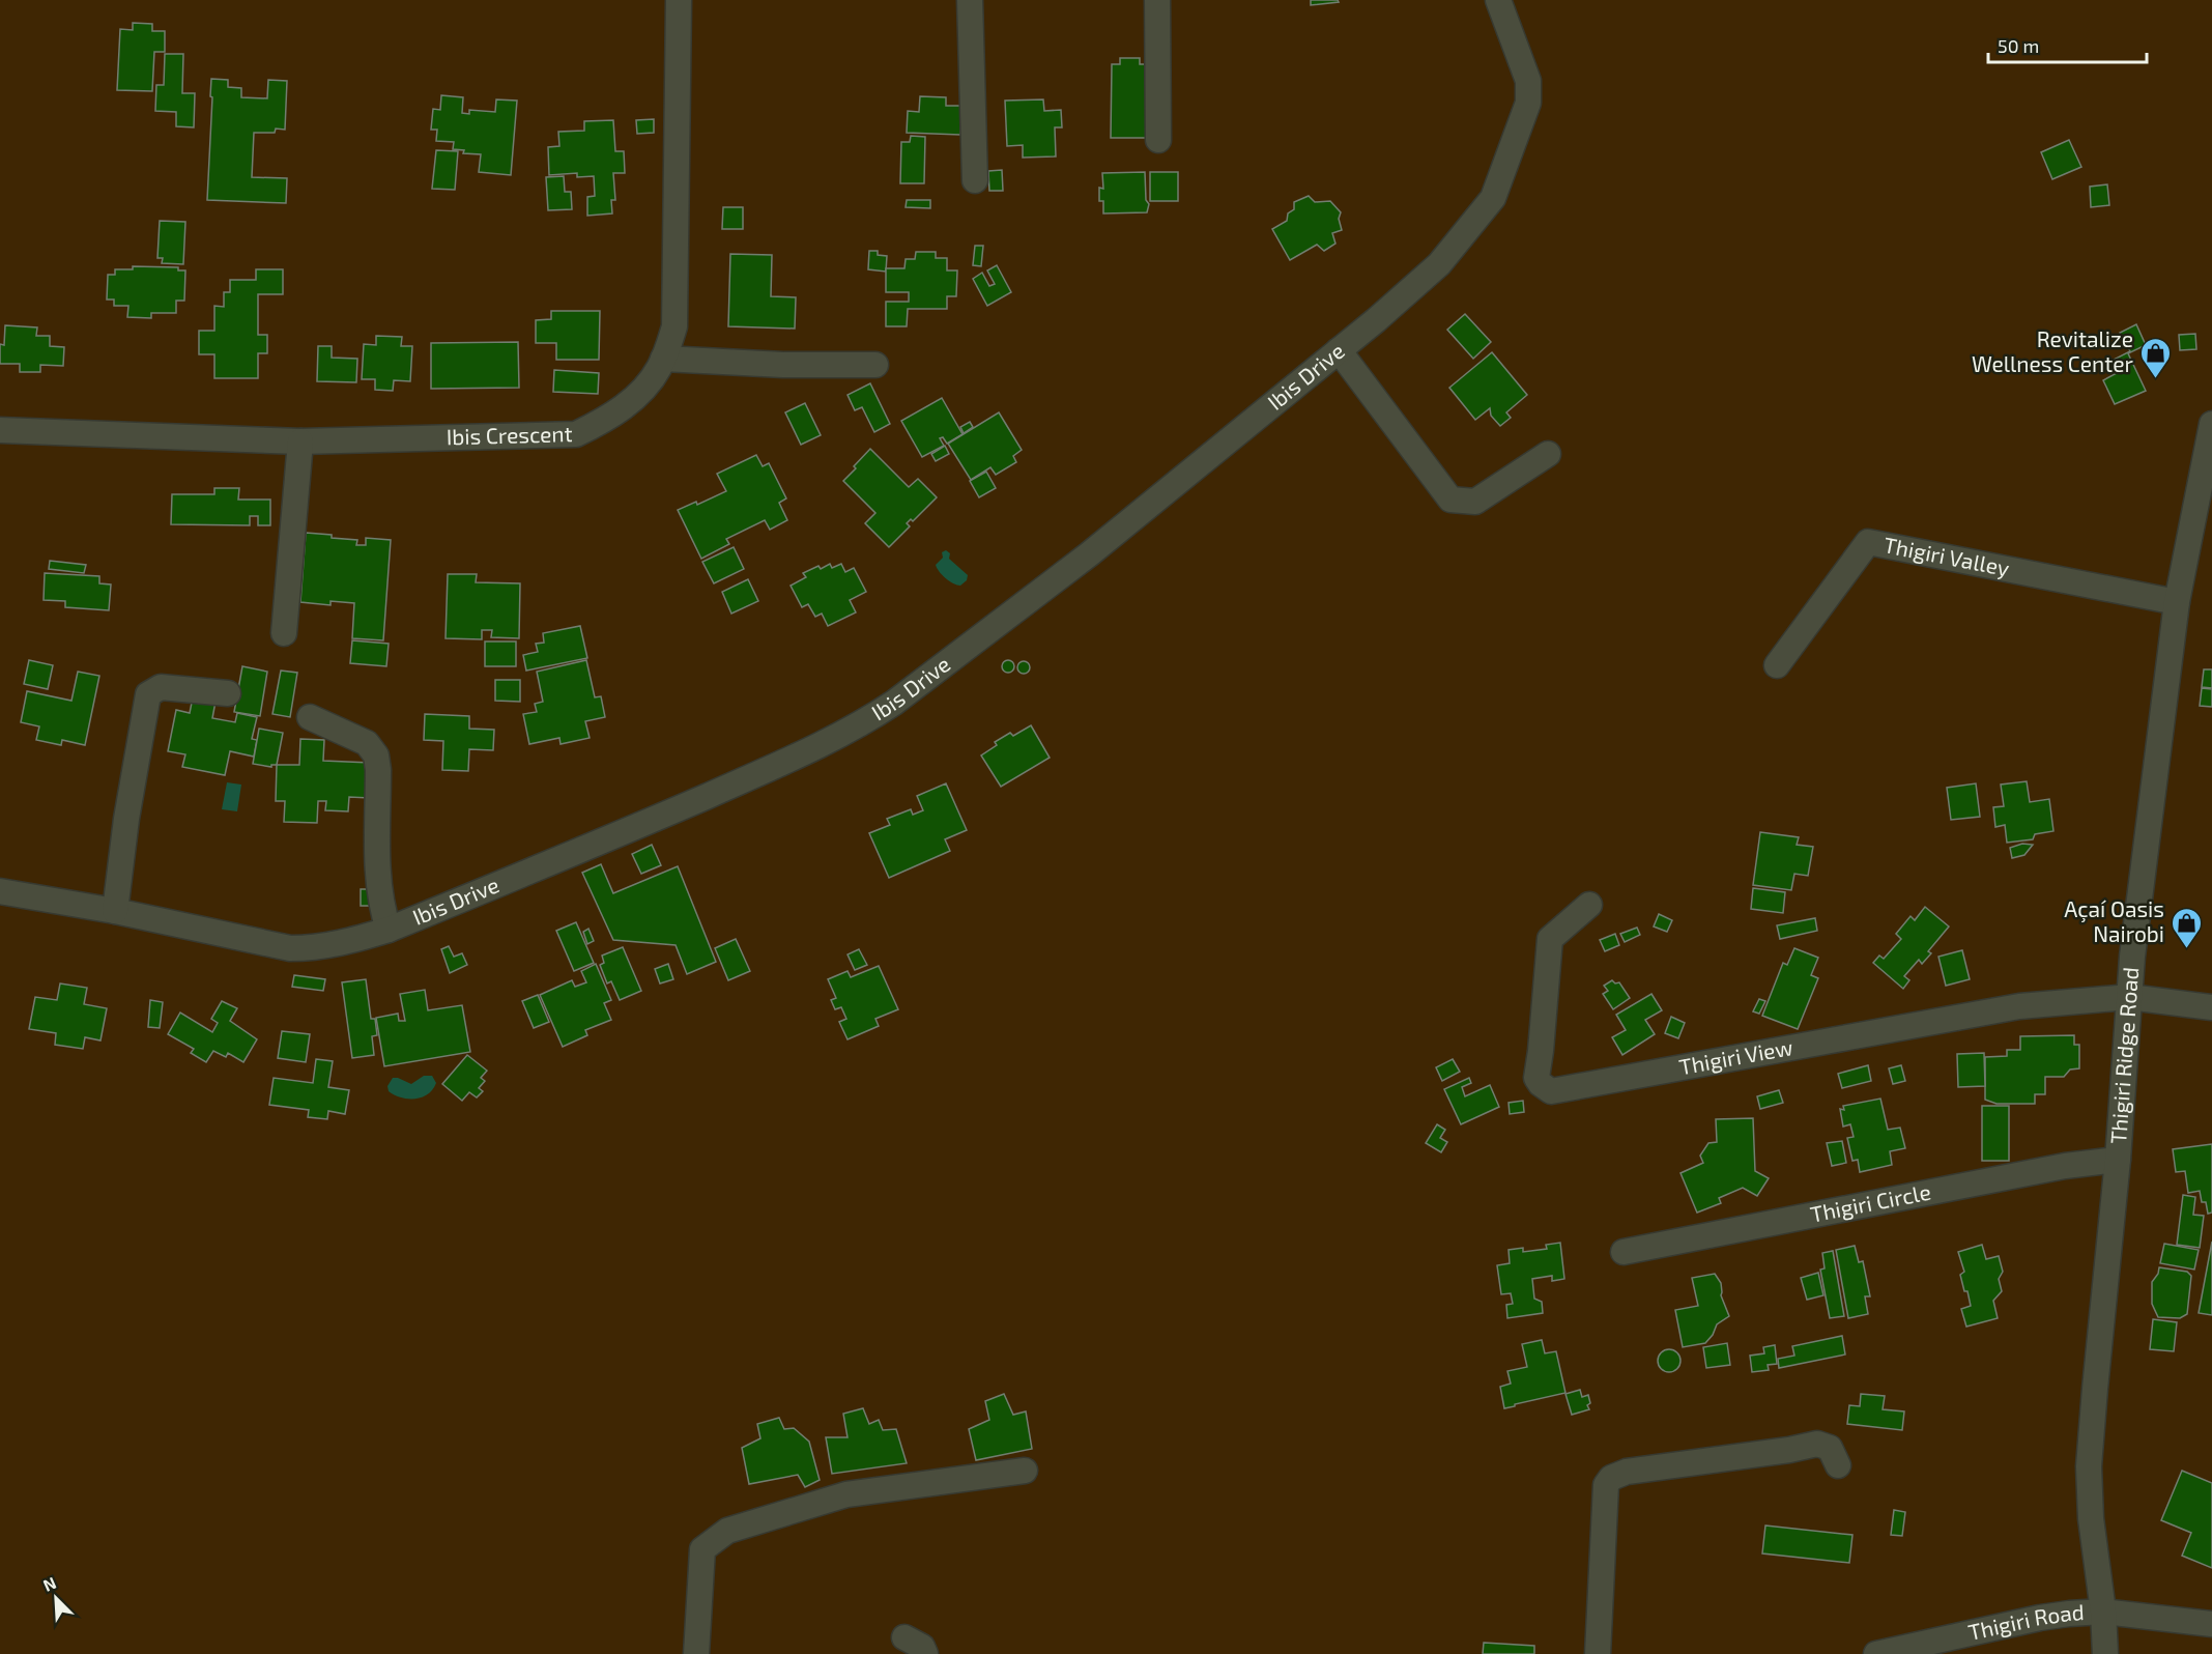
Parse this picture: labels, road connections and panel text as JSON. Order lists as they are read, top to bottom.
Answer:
{
  "streets": {
    "street": [
      "Ibis Drive",
      "Ibis Crescent",
      "Thigiri Valley",
      "Thigiri Ridge Road",
      "Thigiri View",
      "Thigiri Circle",
      "Thigiri Road"
    ]
  },
  "crossings": [
    ["Thigiri Valley", "Thigiri Ridge Road"],
    ["Thigiri Ridge Road", "Thigiri View"],
    ["Thigiri Ridge Road", "Thigiri Circle"],
    ["Thigiri Ridge Road", "Thigiri Road"]
  ],
  "places": {
    "shop": ["Revitalize Wellness Center", "Açaí Oasis Nairobi"]
  },
  "scale_bar": "50 m",
  "north": "top left"
}
